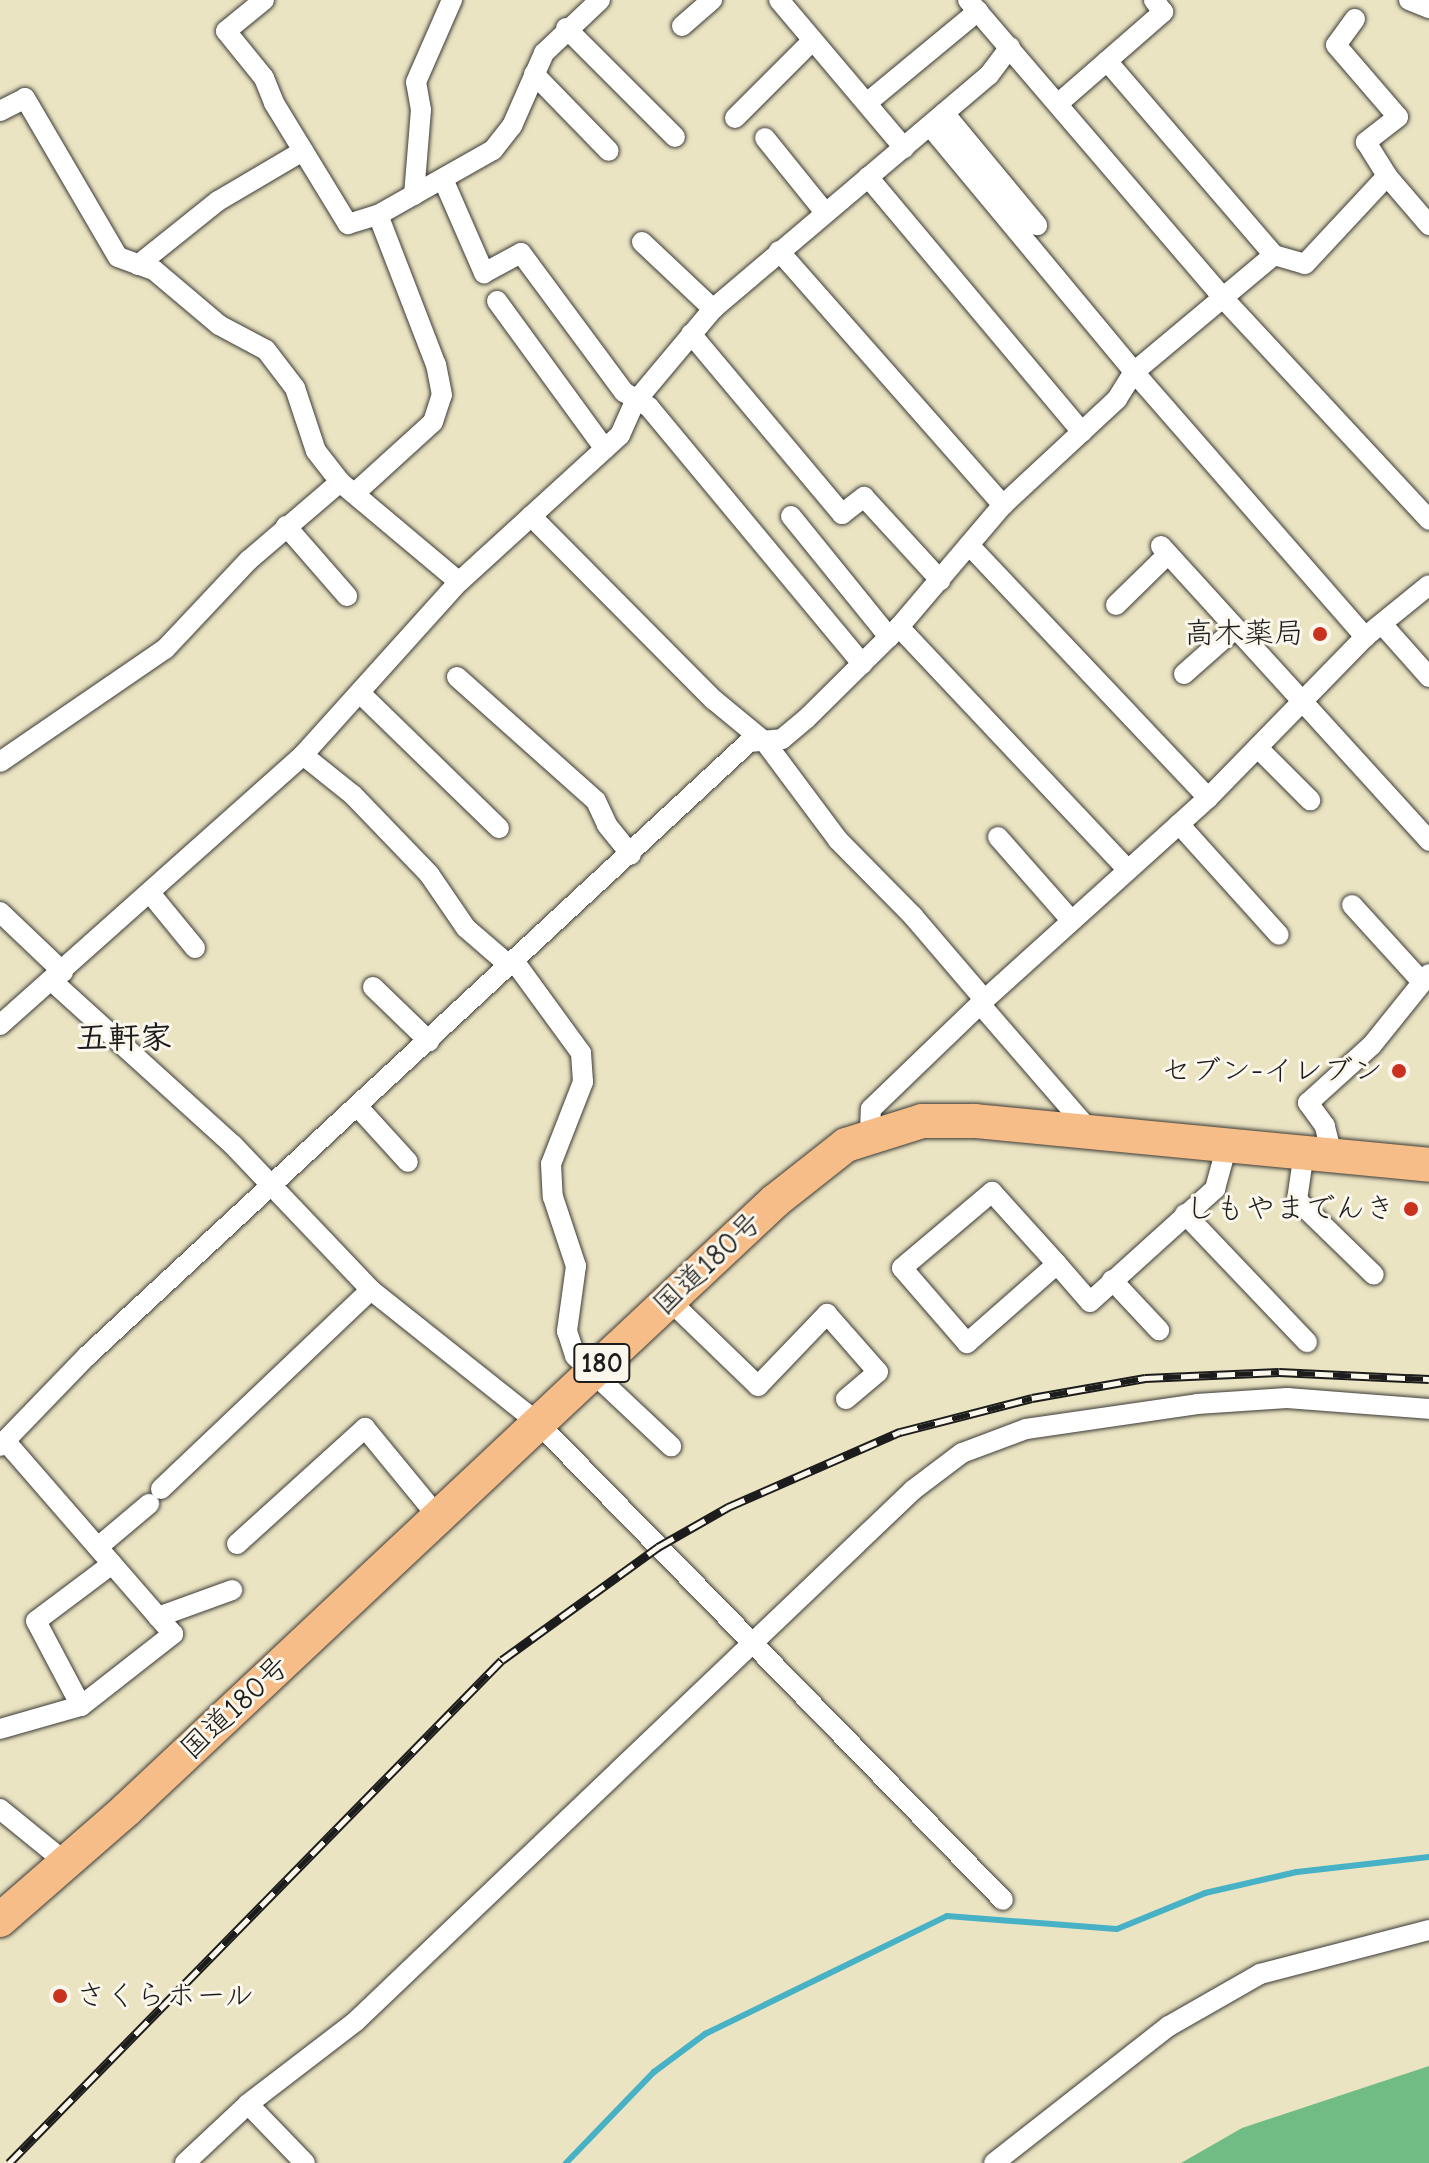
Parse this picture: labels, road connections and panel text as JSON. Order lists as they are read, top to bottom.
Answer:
{
  "streets": {
    "highway": ["国道180号", "180"]
  },
  "districts": ["五軒家"],
  "places": [
    "高木薬局",
    "セブン-イレブン",
    "しもやまでんき",
    "さくらホール"
  ]
}
